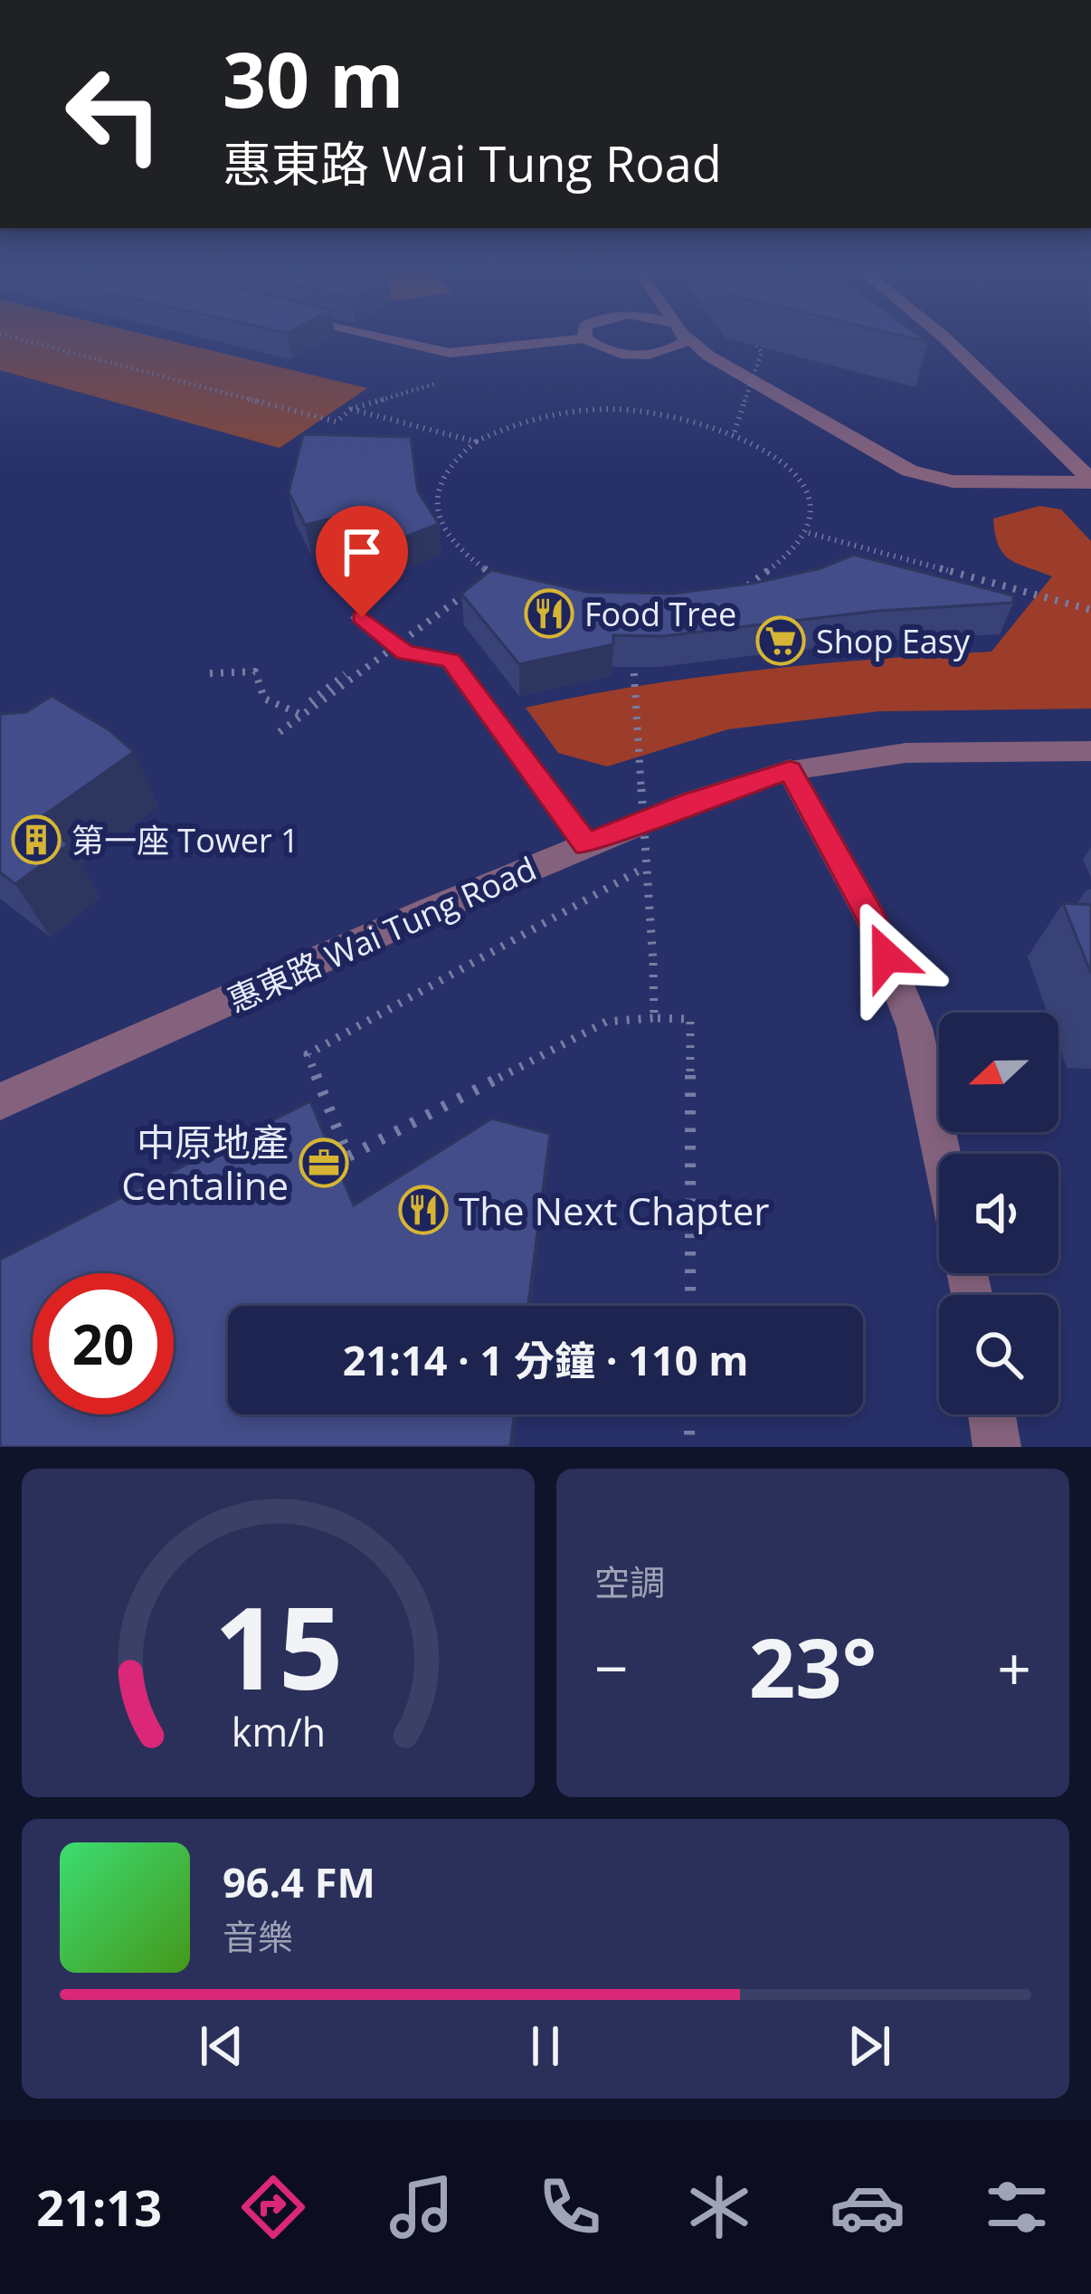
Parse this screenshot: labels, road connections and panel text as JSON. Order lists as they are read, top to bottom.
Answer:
{
  "streets": {
    "street": ["惠東路 Wai Tung Road"]
  },
  "places": {
    "restaurant": ["Food Tree", "The Next Chapter"],
    "supermarket": ["Shop Easy"],
    "building": ["第一座 Tower 1"],
    "office": ["中原地產 Centaline"]
  },
  "north": "left",
  "page": {
    "turn": ["30 m", "惠東路 Wai Tung Road"],
    "limit": "20",
    "trip": "21:14 · 1 分鐘 · 110 m",
    "tile": "空調",
    "heat": ["−", "23°", "+"],
    "song": ["96.4 FM", "音樂"],
    "tabs": "21:13",
    "gauge": ["15", "km/h"]
  }
}
